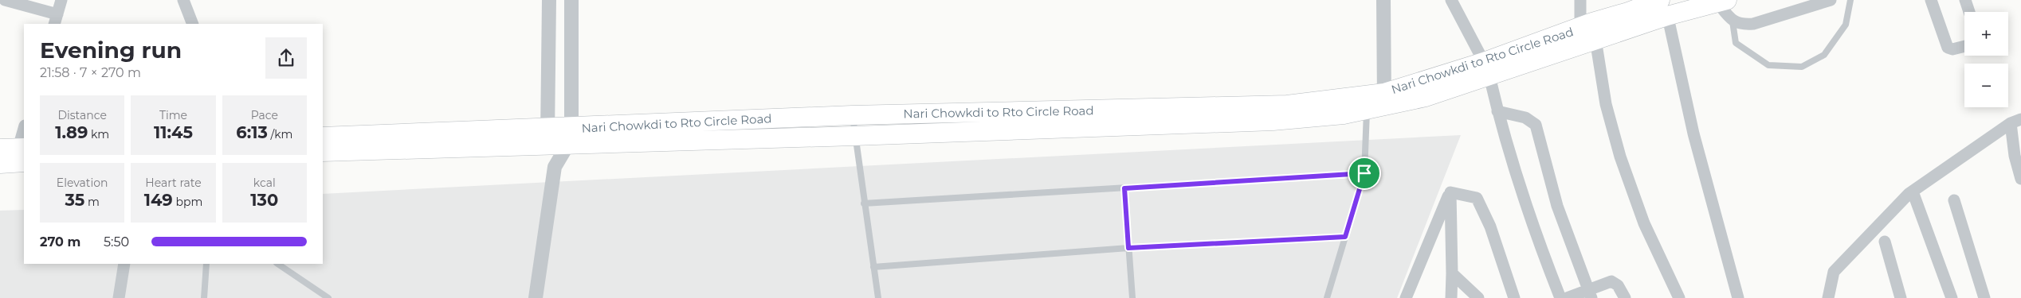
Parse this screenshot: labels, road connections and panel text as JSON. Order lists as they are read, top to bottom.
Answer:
{
  "streets": {
    "highway": ["Nari Chowkdi to Rto Circle Road"]
  },
  "page": {
    "map_buttons": ["+", "−"],
    "heading": ["Evening run", "21:58 · 7 × 270 m"],
    "stats": [
      ["Distance", "1.89 km"],
      ["Time", "11:45"],
      ["Pace", "6:13 /km"],
      ["Elevation", "35 m"],
      ["Heart rate", "149 bpm"],
      ["kcal", "130"]
    ],
    "list": [
      {
        "name": "270 m",
        "note": "5:50"
      }
    ]
  }
}
